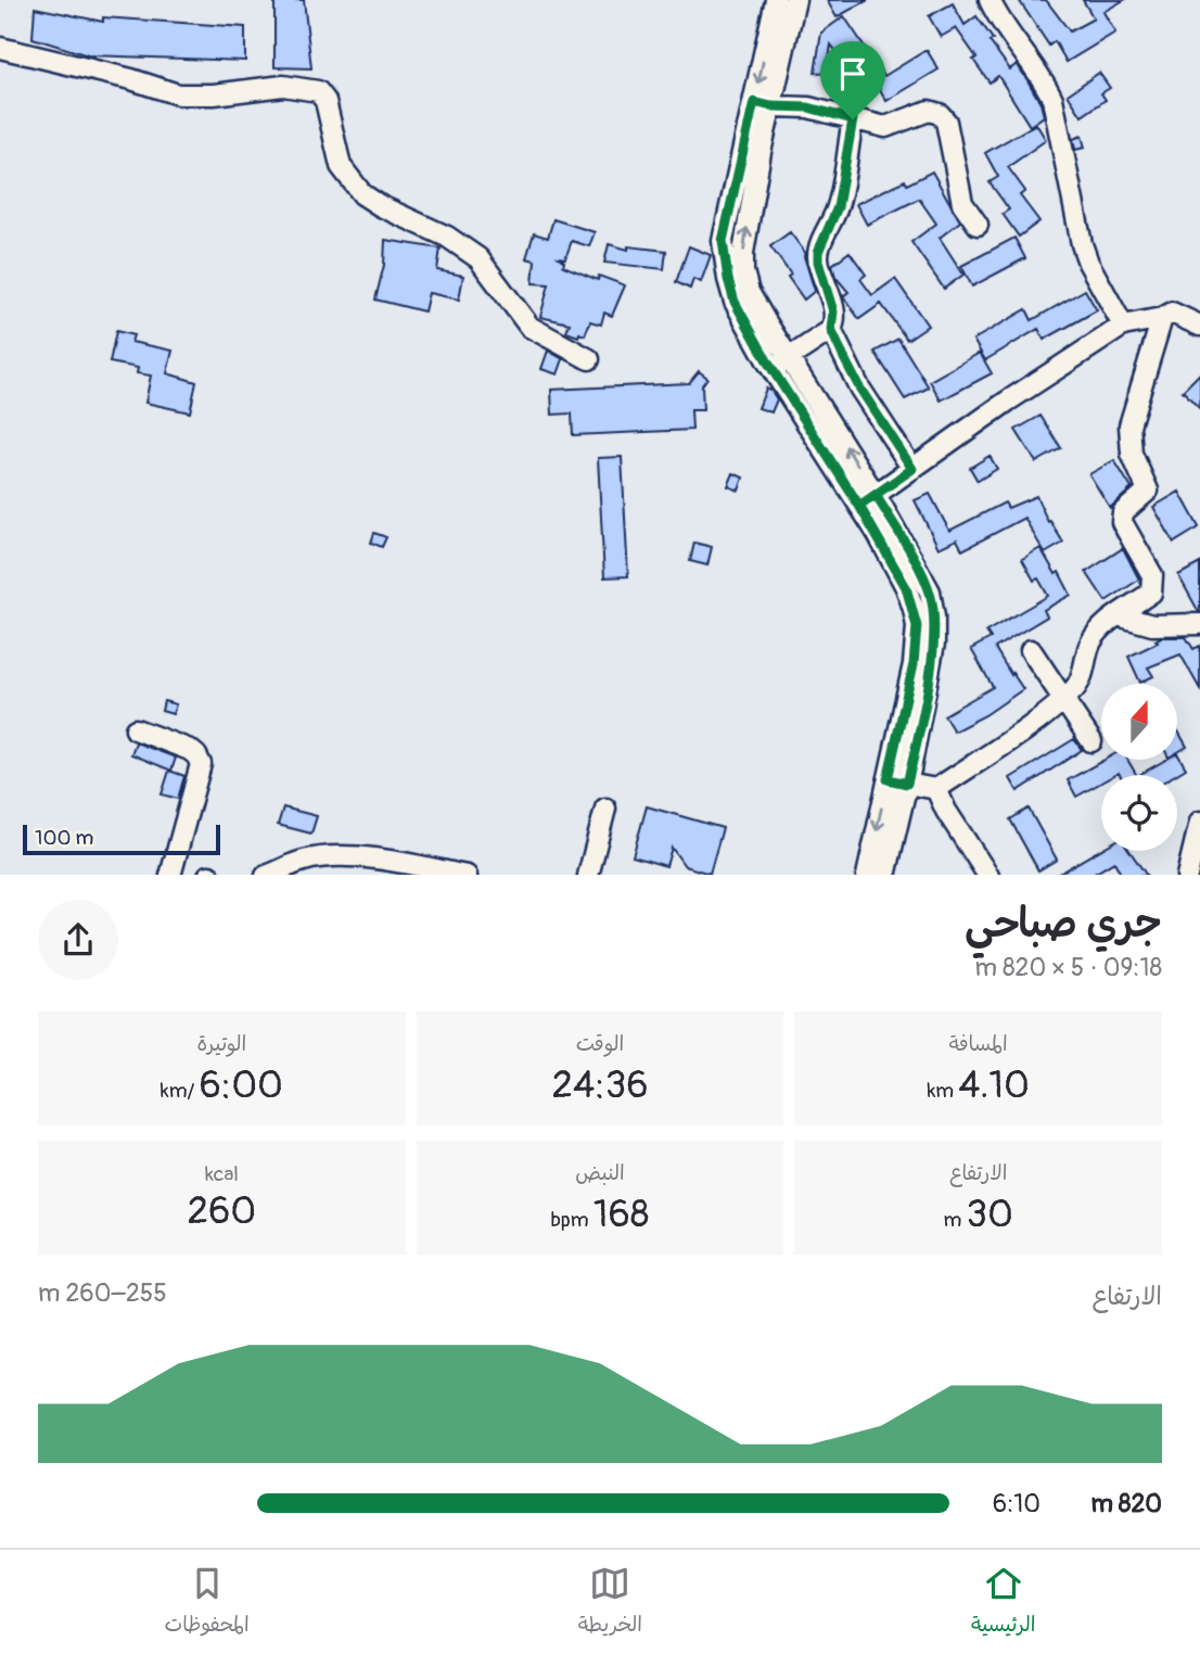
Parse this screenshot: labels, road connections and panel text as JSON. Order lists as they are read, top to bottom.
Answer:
{
  "scale_bar": "100 m",
  "north": "top",
  "page": {
    "scale": "100 m",
    "heading": ["جري صباحي", "09:18 · 5 × 820 m"],
    "stats": [
      ["المسافة", "4.10 km"],
      ["الوقت", "24:36"],
      ["الوتيرة", "6:00 /km"],
      ["الارتفاع", "30 m"],
      ["النبض", "168 bpm"],
      ["kcal", "260"]
    ],
    "chart": ["الارتفاع", "255–260 m"],
    "list": [
      {
        "name": "820 m",
        "note": "6:10"
      }
    ],
    "tabs": ["الرئيسية", "الخريطة", "المحفوظات"]
  }
}
